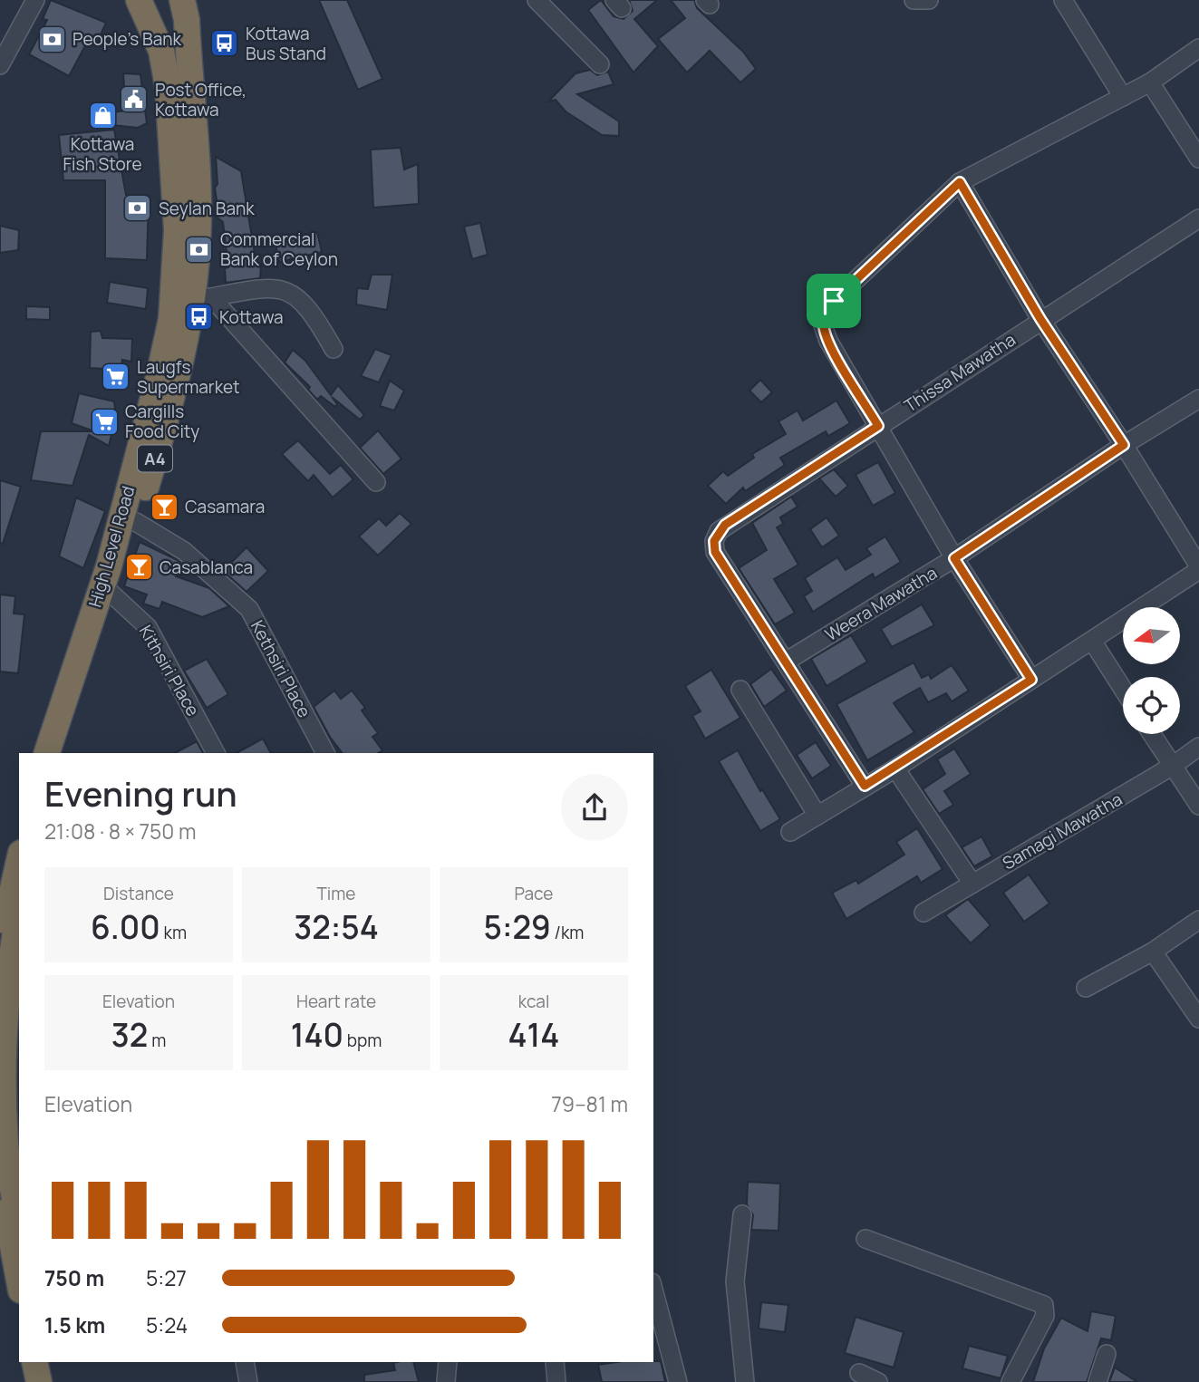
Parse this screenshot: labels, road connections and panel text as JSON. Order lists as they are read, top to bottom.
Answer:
{
  "streets": {
    "highway": ["A4", "High Level Road"],
    "street": [
      "Thissa Mawatha",
      "Weera Mawatha",
      "Kethsiri Place",
      "Kithsiri Place",
      "Samagi Mawatha"
    ]
  },
  "crossings": [
    ["Thissa Mawatha", "Weera Mawatha"],
    ["High Level Road", "Kethsiri Place"],
    ["High Level Road", "Kithsiri Place"]
  ],
  "places": {
    "bank": ["People's Bank", "Seylan Bank", "Commercial Bank of Ceylon"],
    "bus stop": ["Kottawa Bus Stand", "Kottawa"],
    "public building": ["Post Office, Kottawa"],
    "shop": ["Kottawa Fish Store"],
    "supermarket": ["Laugfs Supermarket", "Cargills Food City"],
    "bar": ["Casamara", "Casablanca"]
  },
  "north": "left",
  "page": {
    "heading": ["Evening run", "21:08 · 8 × 750 m"],
    "stats": [
      ["Distance", "6.00 km"],
      ["Time", "32:54"],
      ["Pace", "5:29 /km"],
      ["Elevation", "32 m"],
      ["Heart rate", "140 bpm"],
      ["kcal", "414"]
    ],
    "chart": ["Elevation", "79–81 m"],
    "list": [
      {
        "name": "750 m",
        "note": "5:27"
      },
      {
        "name": "1.5 km",
        "note": "5:24"
      }
    ]
  }
}
